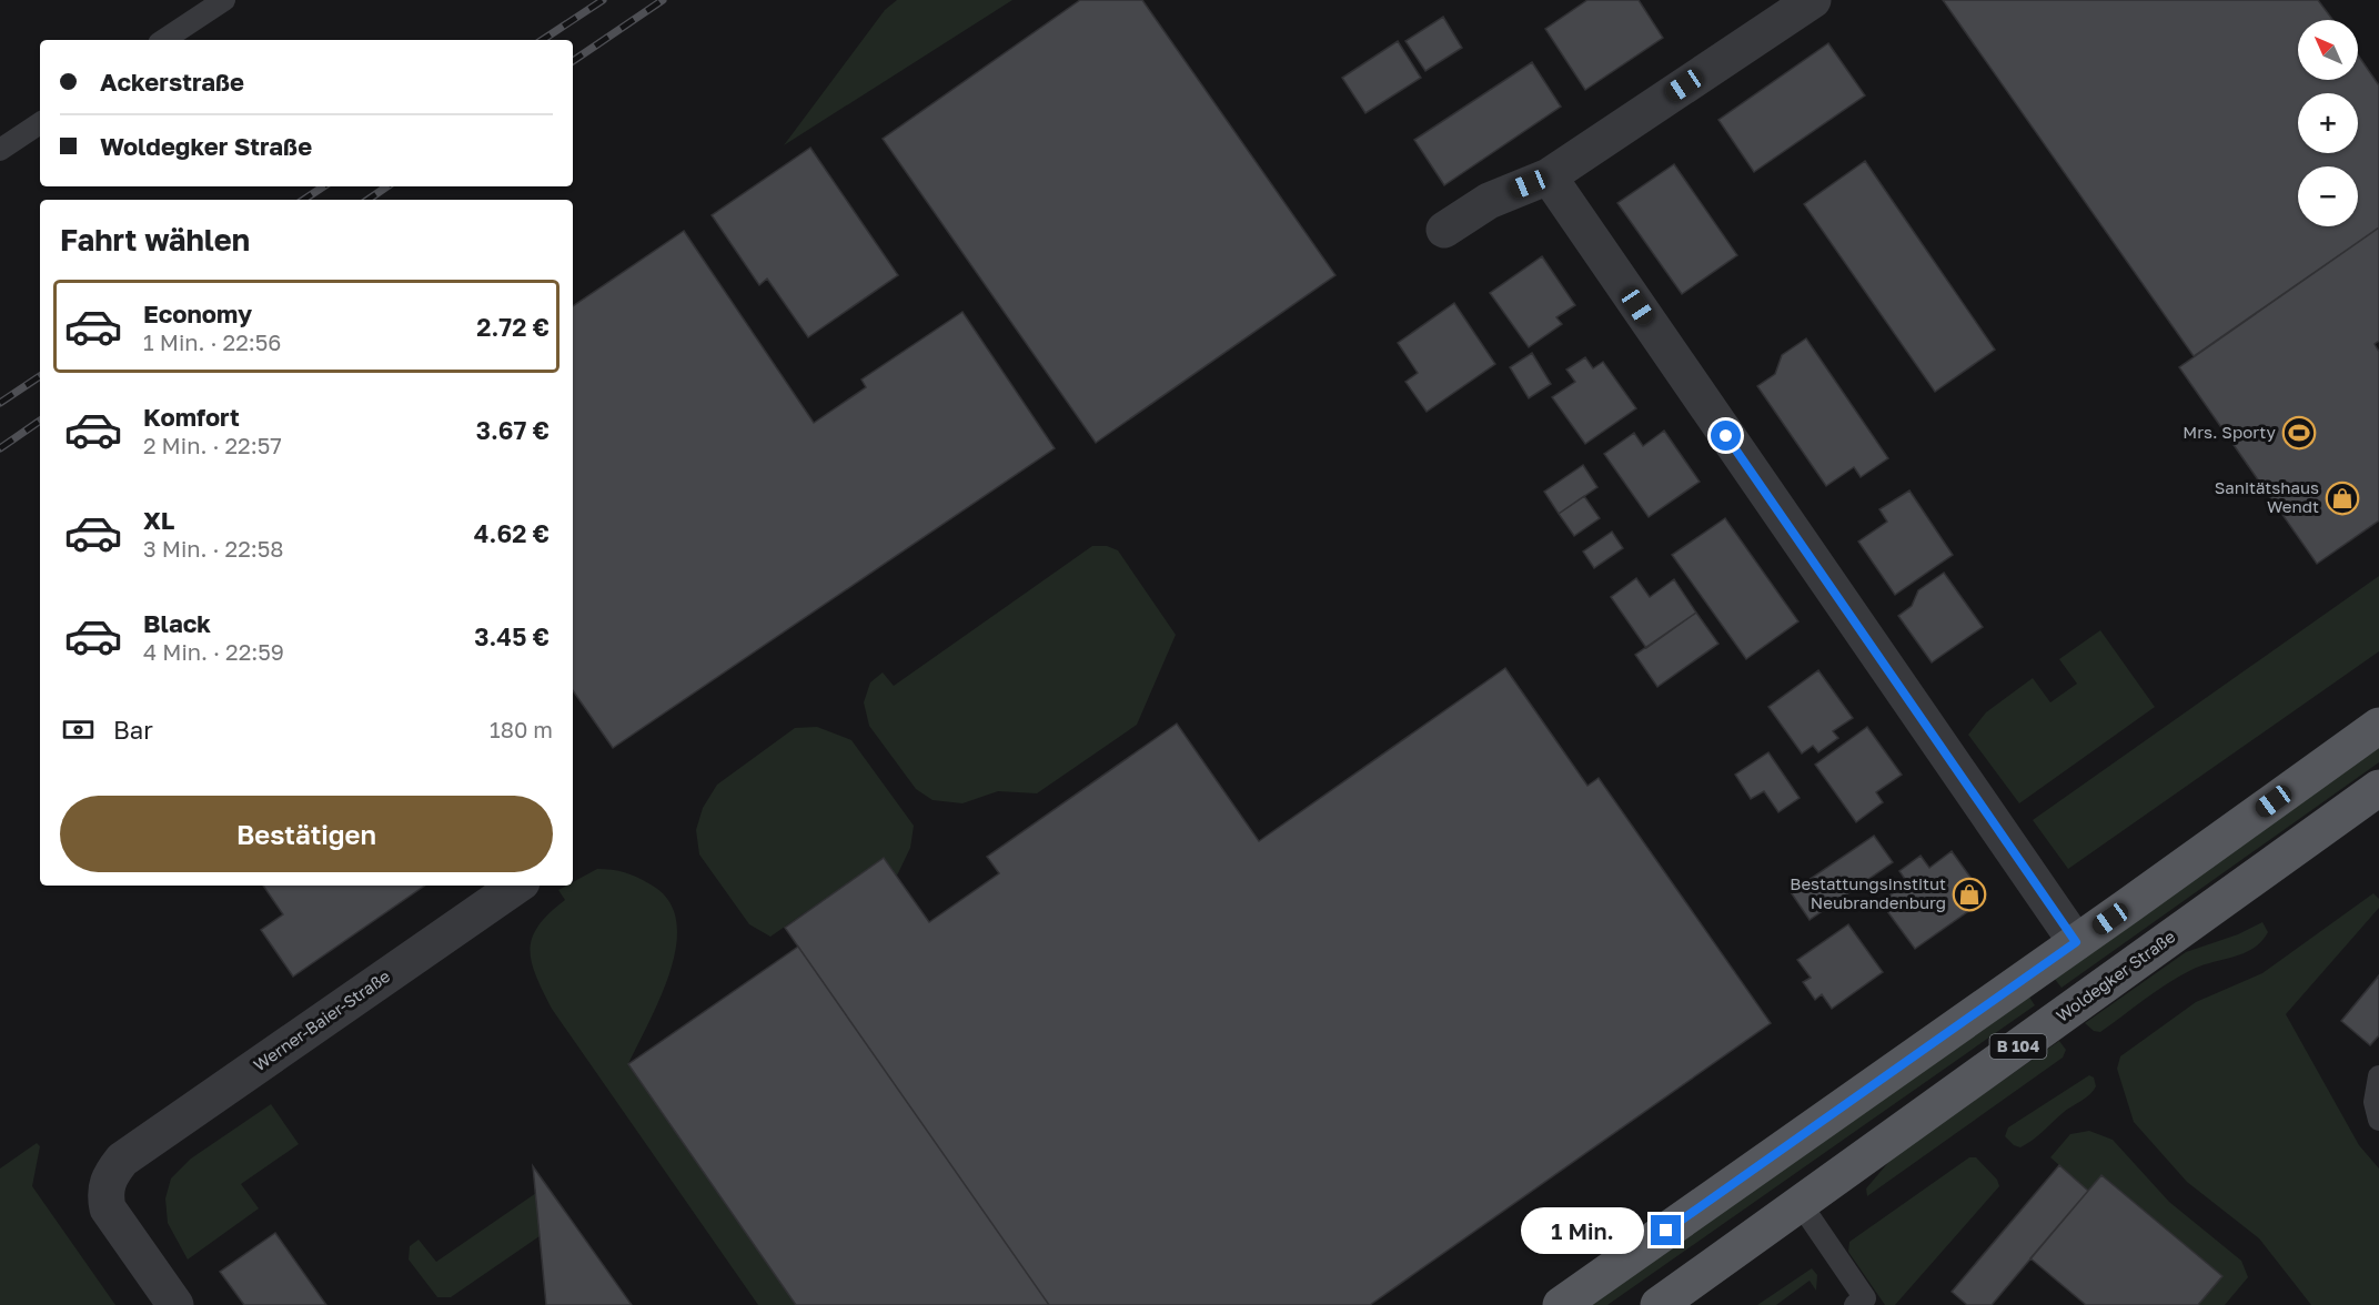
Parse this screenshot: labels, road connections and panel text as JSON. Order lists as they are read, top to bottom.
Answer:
{
  "streets": {
    "main road": ["Woldegker Straße", "B 104"],
    "street": ["Werner-Baier-Straße"]
  },
  "places": {
    "sports": ["Mrs. Sporty"],
    "shop": ["Sanitätshaus Wendt", "Bestattungsinstitut Neubrandenburg"]
  },
  "north": "top left",
  "page": {
    "map_buttons": ["+", "−"],
    "banner": ["Ackerstraße", "Woldegker Straße"],
    "heading": "Fahrt wählen",
    "list": [
      {
        "name": "Economy",
        "note": "1 Min. · 22:56",
        "value": "2.72 €"
      },
      {
        "name": "Komfort",
        "note": "2 Min. · 22:57",
        "value": "3.67 €"
      },
      {
        "name": "XL",
        "note": "3 Min. · 22:58",
        "value": "4.62 €"
      },
      {
        "name": "Black",
        "note": "4 Min. · 22:59",
        "value": "3.45 €"
      }
    ],
    "pay": ["Bar", "180 m"],
    "buttons": "Bestätigen",
    "bubble": "1 Min."
  }
}
